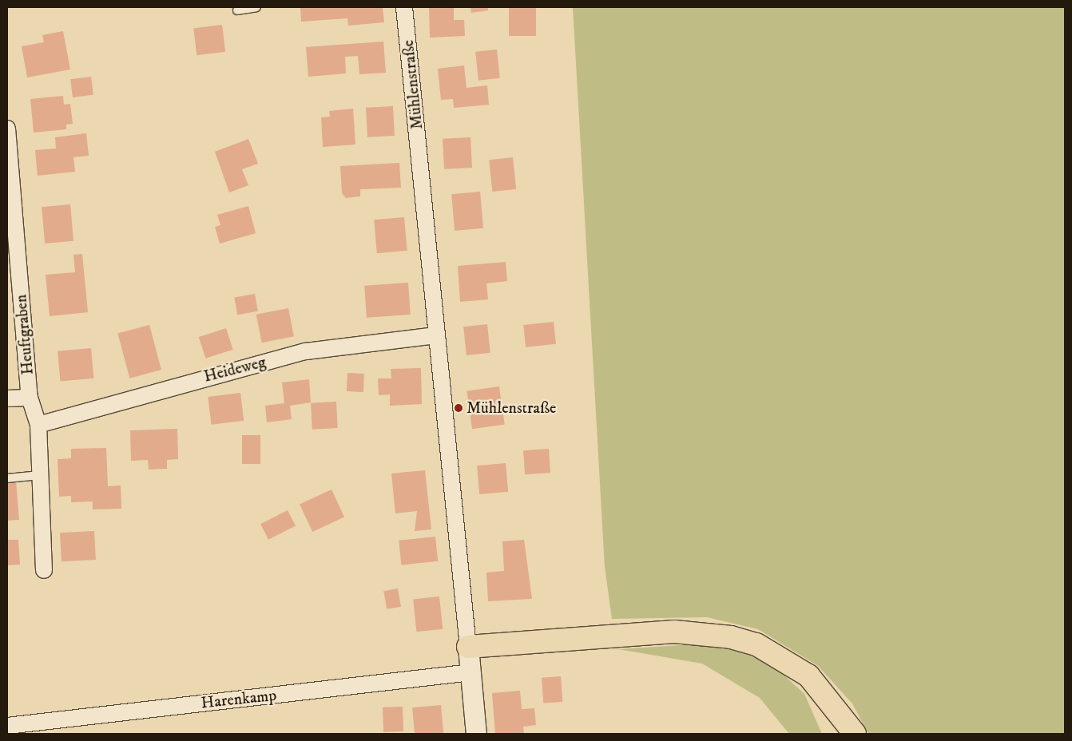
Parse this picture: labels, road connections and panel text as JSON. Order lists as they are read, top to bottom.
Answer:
{
  "streets": {
    "street": [
      "Mühlenstraße",
      "Heuftgraben",
      "Heideweg",
      "Harenkamp"
    ]
  },
  "crossings": [
    ["Mühlenstraße", "Heideweg"],
    ["Mühlenstraße", "Harenkamp"],
    ["Heuftgraben", "Heideweg"]
  ],
  "places": ["Mühlenstraße"]
}
